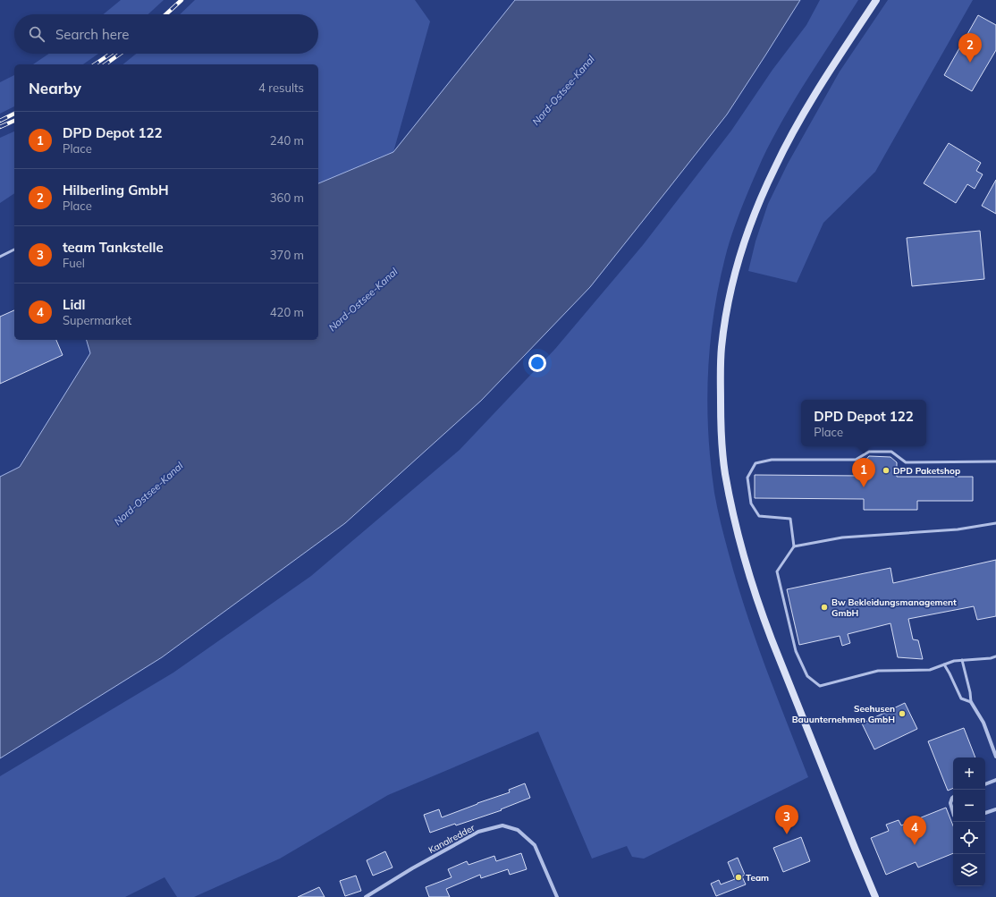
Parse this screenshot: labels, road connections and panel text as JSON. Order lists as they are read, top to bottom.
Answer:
{
  "streets": {
    "street": ["Kanalredder"]
  },
  "water": ["Nord-Ostsee-Kanal"],
  "places": [
    "DPD Paketshop",
    "Bw Bekleidungsmanagement GmbH",
    "Seehusen Bauunternehmen GmbH",
    "Team"
  ],
  "page": {
    "search": "Search here",
    "pins": [
      "2",
      "1",
      "3",
      "4"
    ],
    "heading": ["Nearby", "4 results"],
    "list": [
      {
        "mark": "1",
        "name": "DPD Depot 122",
        "note": "Place",
        "value": "240 m"
      },
      {
        "mark": "2",
        "name": "Hilberling GmbH",
        "note": "Place",
        "value": "360 m"
      },
      {
        "mark": "3",
        "name": "team Tankstelle",
        "note": "Fuel",
        "value": "370 m"
      },
      {
        "mark": "4",
        "name": "Lidl",
        "note": "Supermarket",
        "value": "420 m"
      }
    ],
    "popup": ["DPD Depot 122", "Place"],
    "map_buttons": ["+", "−"]
  }
}
